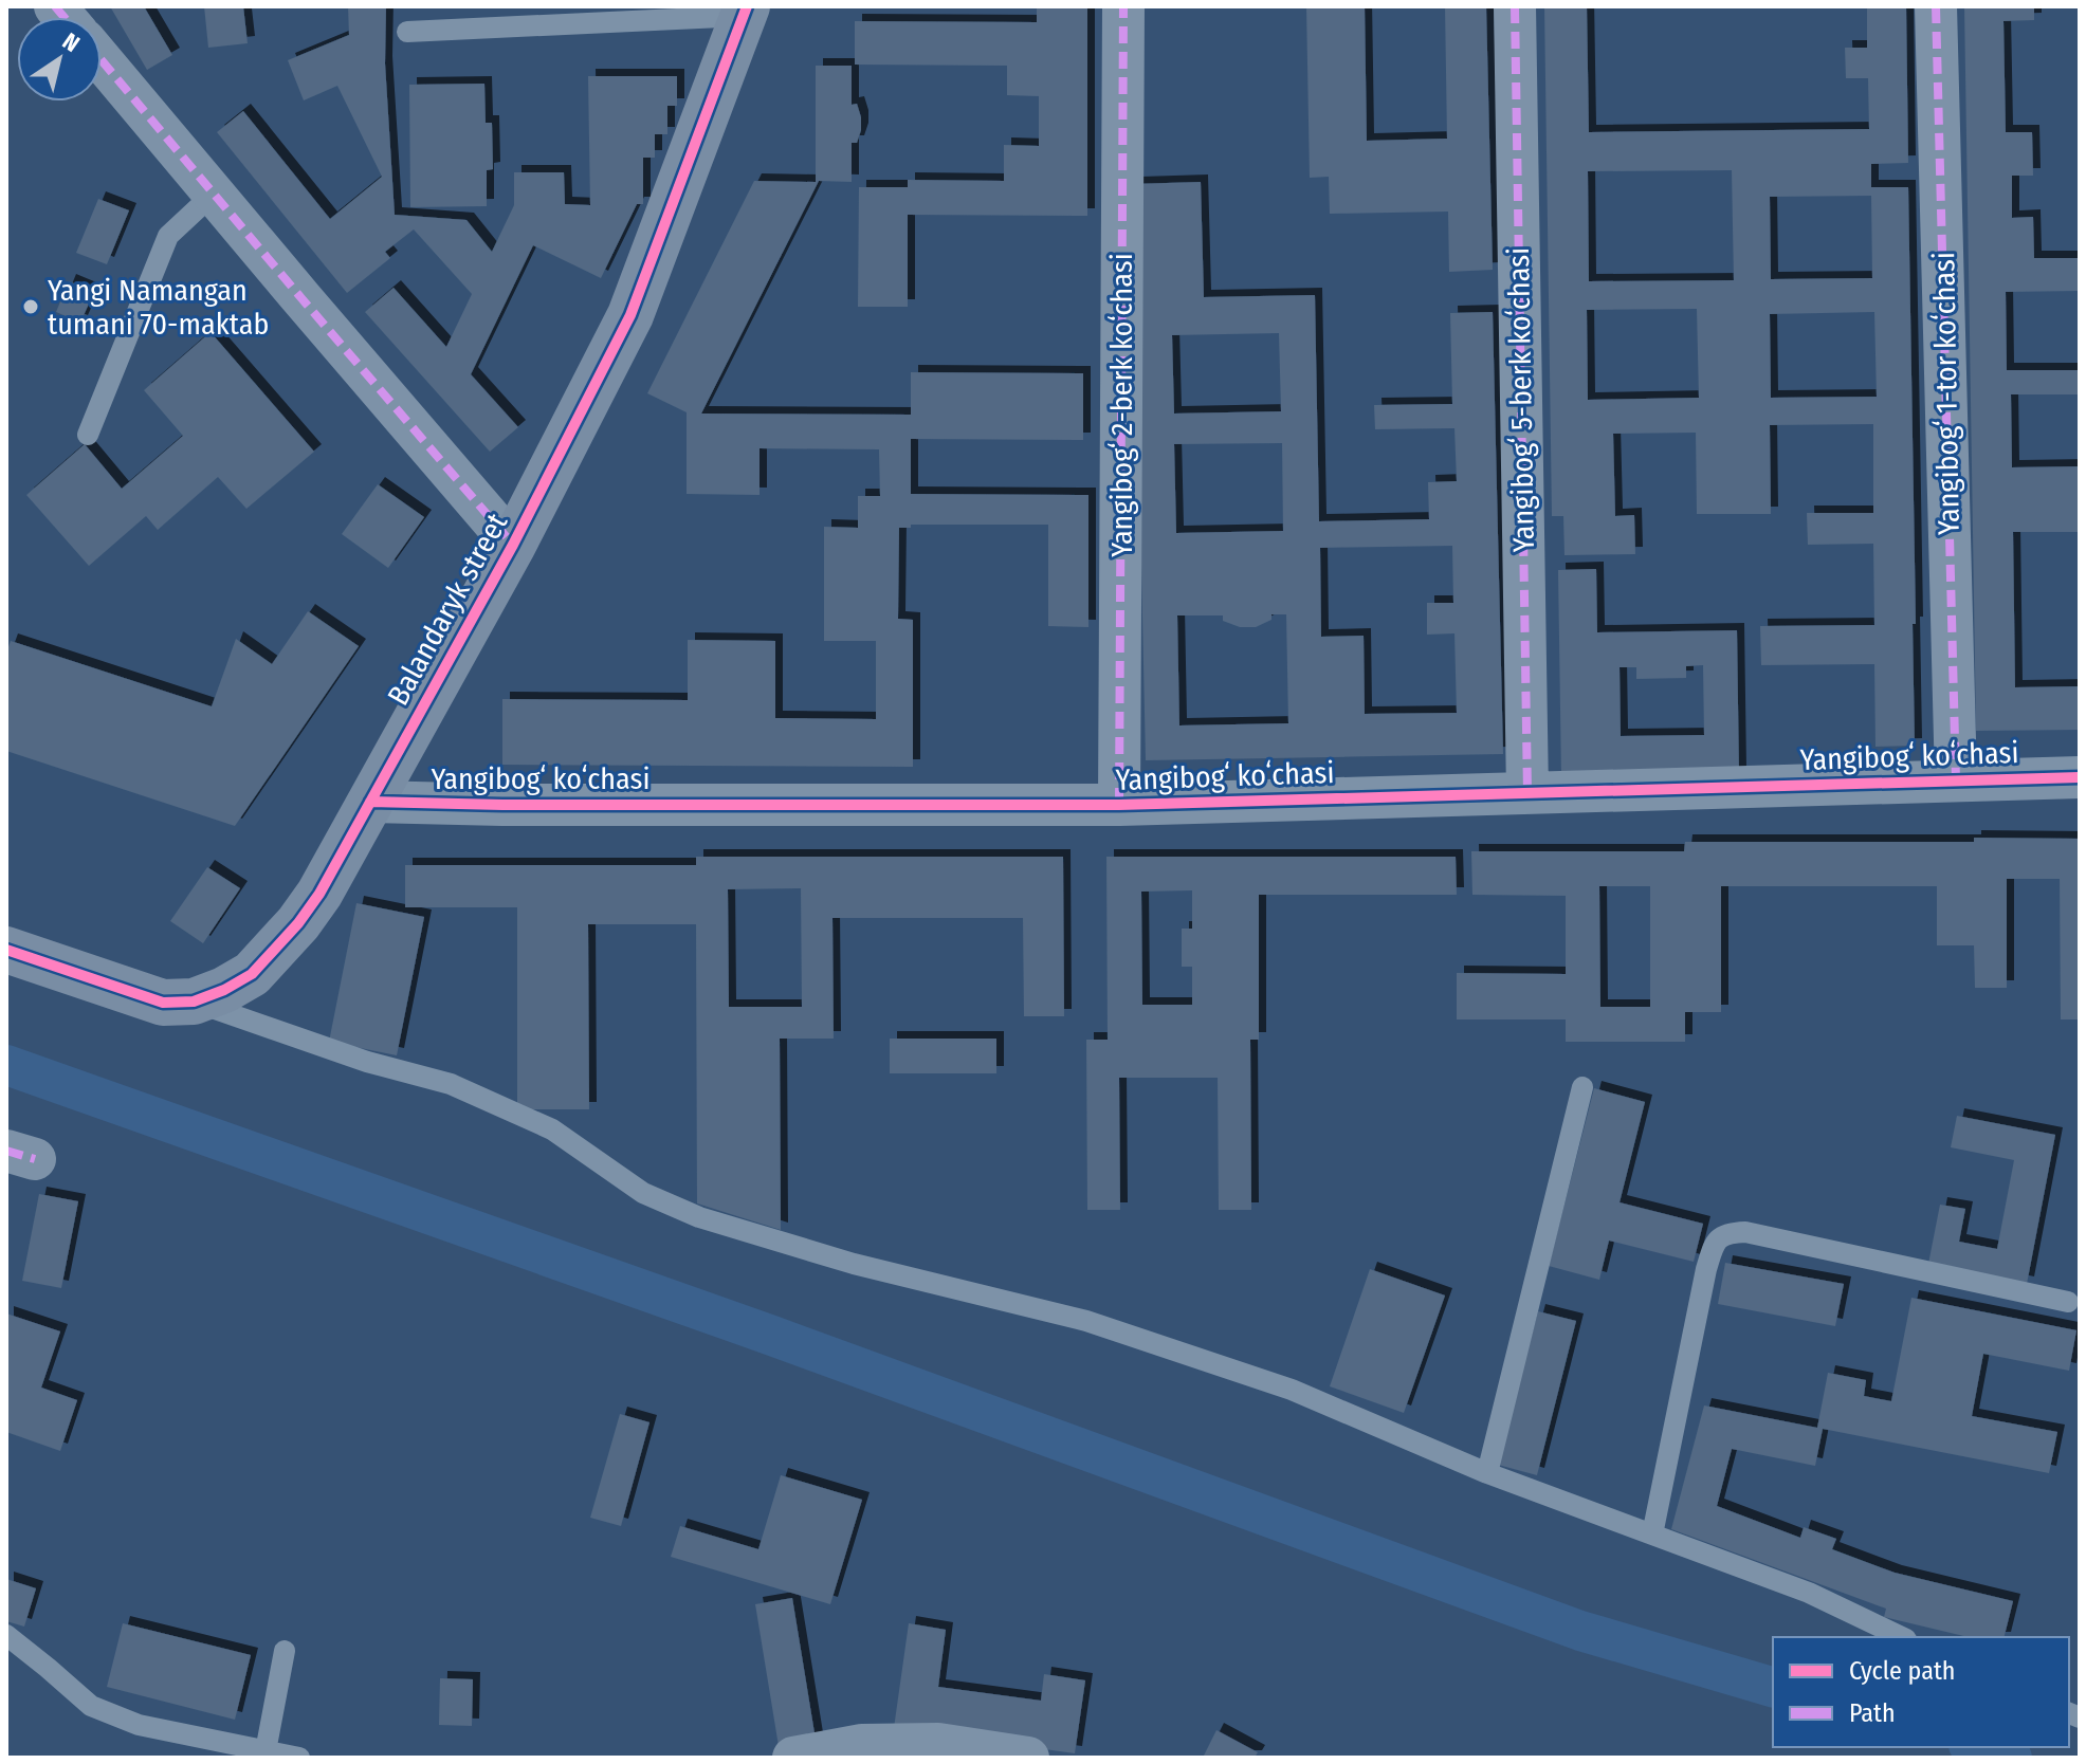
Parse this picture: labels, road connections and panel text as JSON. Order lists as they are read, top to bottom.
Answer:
{
  "streets": {
    "street": [
      "Yangibogʻ 1-tor koʻchasi",
      "Yangibogʻ 5-berk koʻchasi",
      "Yangibogʻ 2-berk koʻchasi",
      "Balandaryk street",
      "Yangibogʻ koʻchasi"
    ]
  },
  "crossings": [
    ["Yangibogʻ 1-tor koʻchasi", "Yangibogʻ koʻchasi"],
    ["Yangibogʻ 5-berk koʻchasi", "Yangibogʻ koʻchasi"],
    ["Yangibogʻ 2-berk koʻchasi", "Yangibogʻ koʻchasi"],
    ["Balandaryk street", "Yangibogʻ koʻchasi"]
  ],
  "places": ["Yangi Namangan tumani 70-maktab"],
  "legend": ["Cycle path", "Path"],
  "north": "top right"
}
